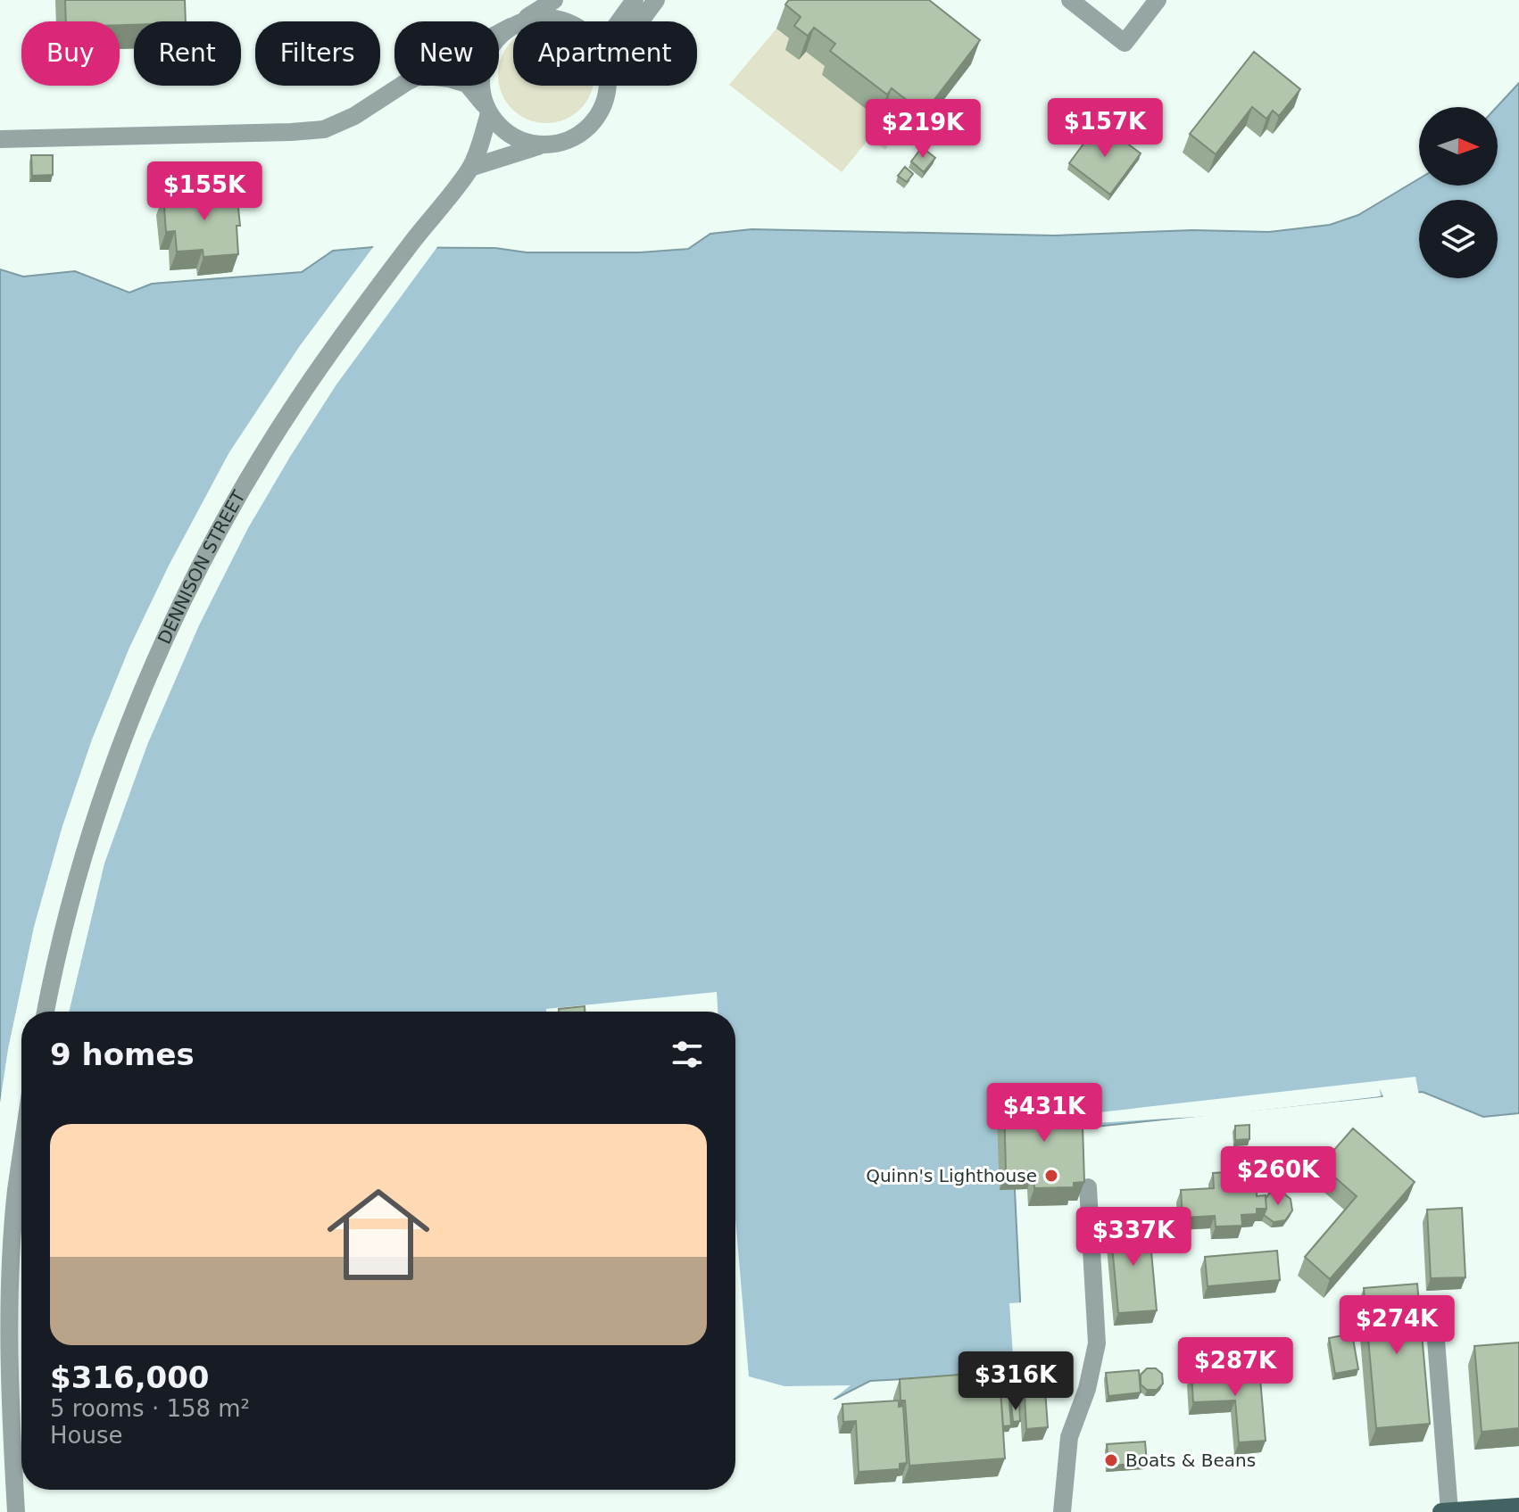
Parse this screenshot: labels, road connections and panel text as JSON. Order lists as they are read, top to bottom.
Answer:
{
  "streets": {
    "street": ["DENNISON STREET"]
  },
  "places": ["Quinn's Lighthouse", "Boats & Beans"],
  "north": "right",
  "page": {
    "chip": [
      "Buy",
      "Rent",
      "Filters",
      "New",
      "Apartment"
    ],
    "price": [
      "$157K",
      "$219K",
      "$155K",
      "$431K",
      "$260K",
      "$337K",
      "$274K",
      "$287K",
      "$316K"
    ],
    "heading": "9 homes",
    "list": [
      {
        "name": "$316,000",
        "note": "5 rooms · 158 m² · House"
      }
    ]
  }
}
